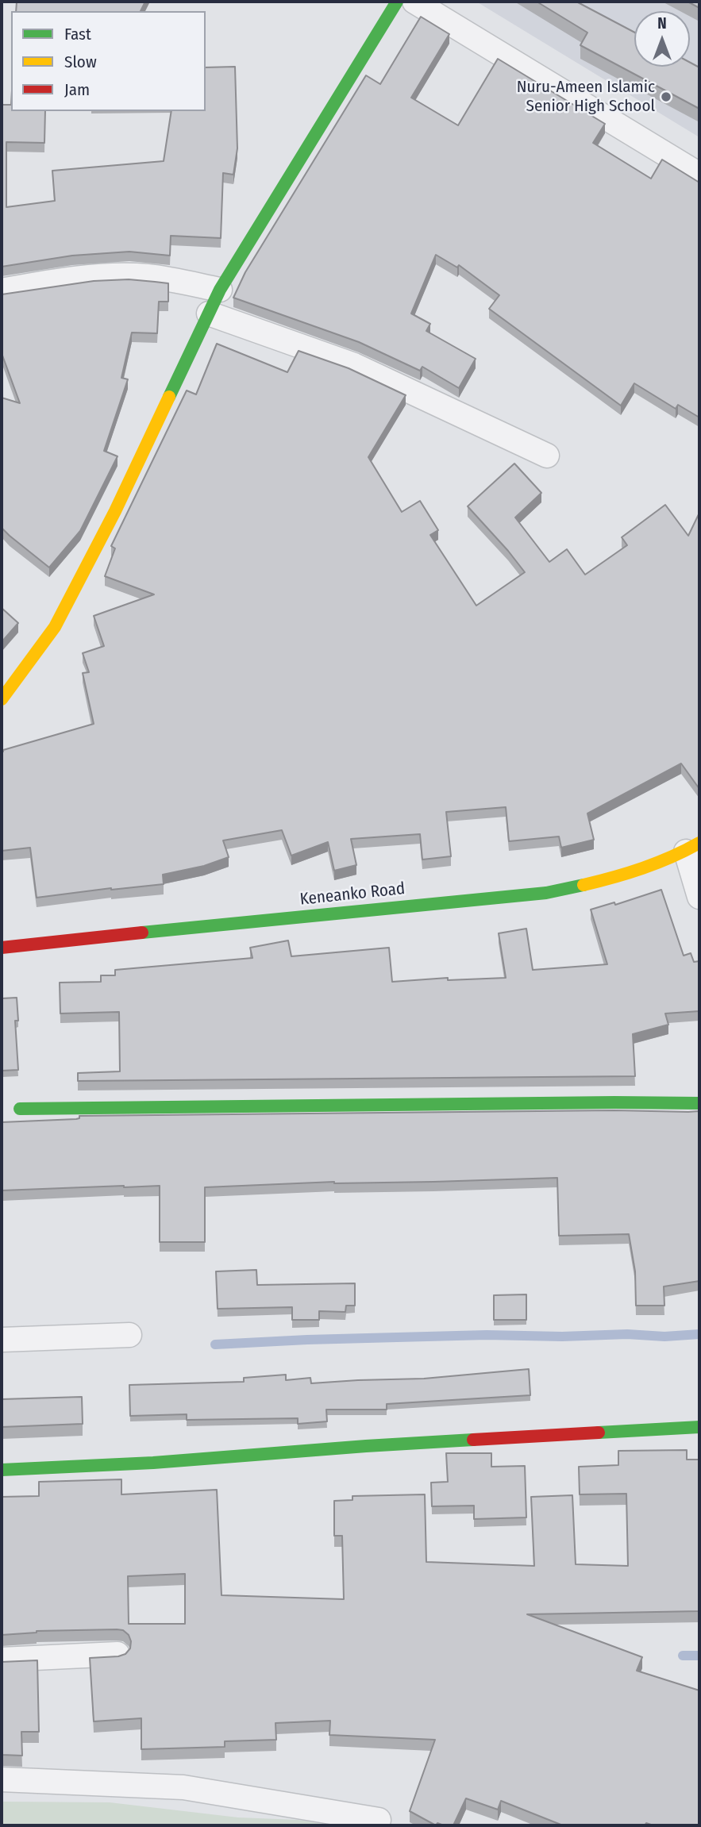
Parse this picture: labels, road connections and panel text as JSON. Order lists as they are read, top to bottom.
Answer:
{
  "streets": {
    "street": ["Keneanko Road"]
  },
  "places": ["Nuru-Ameen Islamic Senior High School"],
  "legend": ["Fast", "Slow", "Jam"],
  "north": "top"
}
